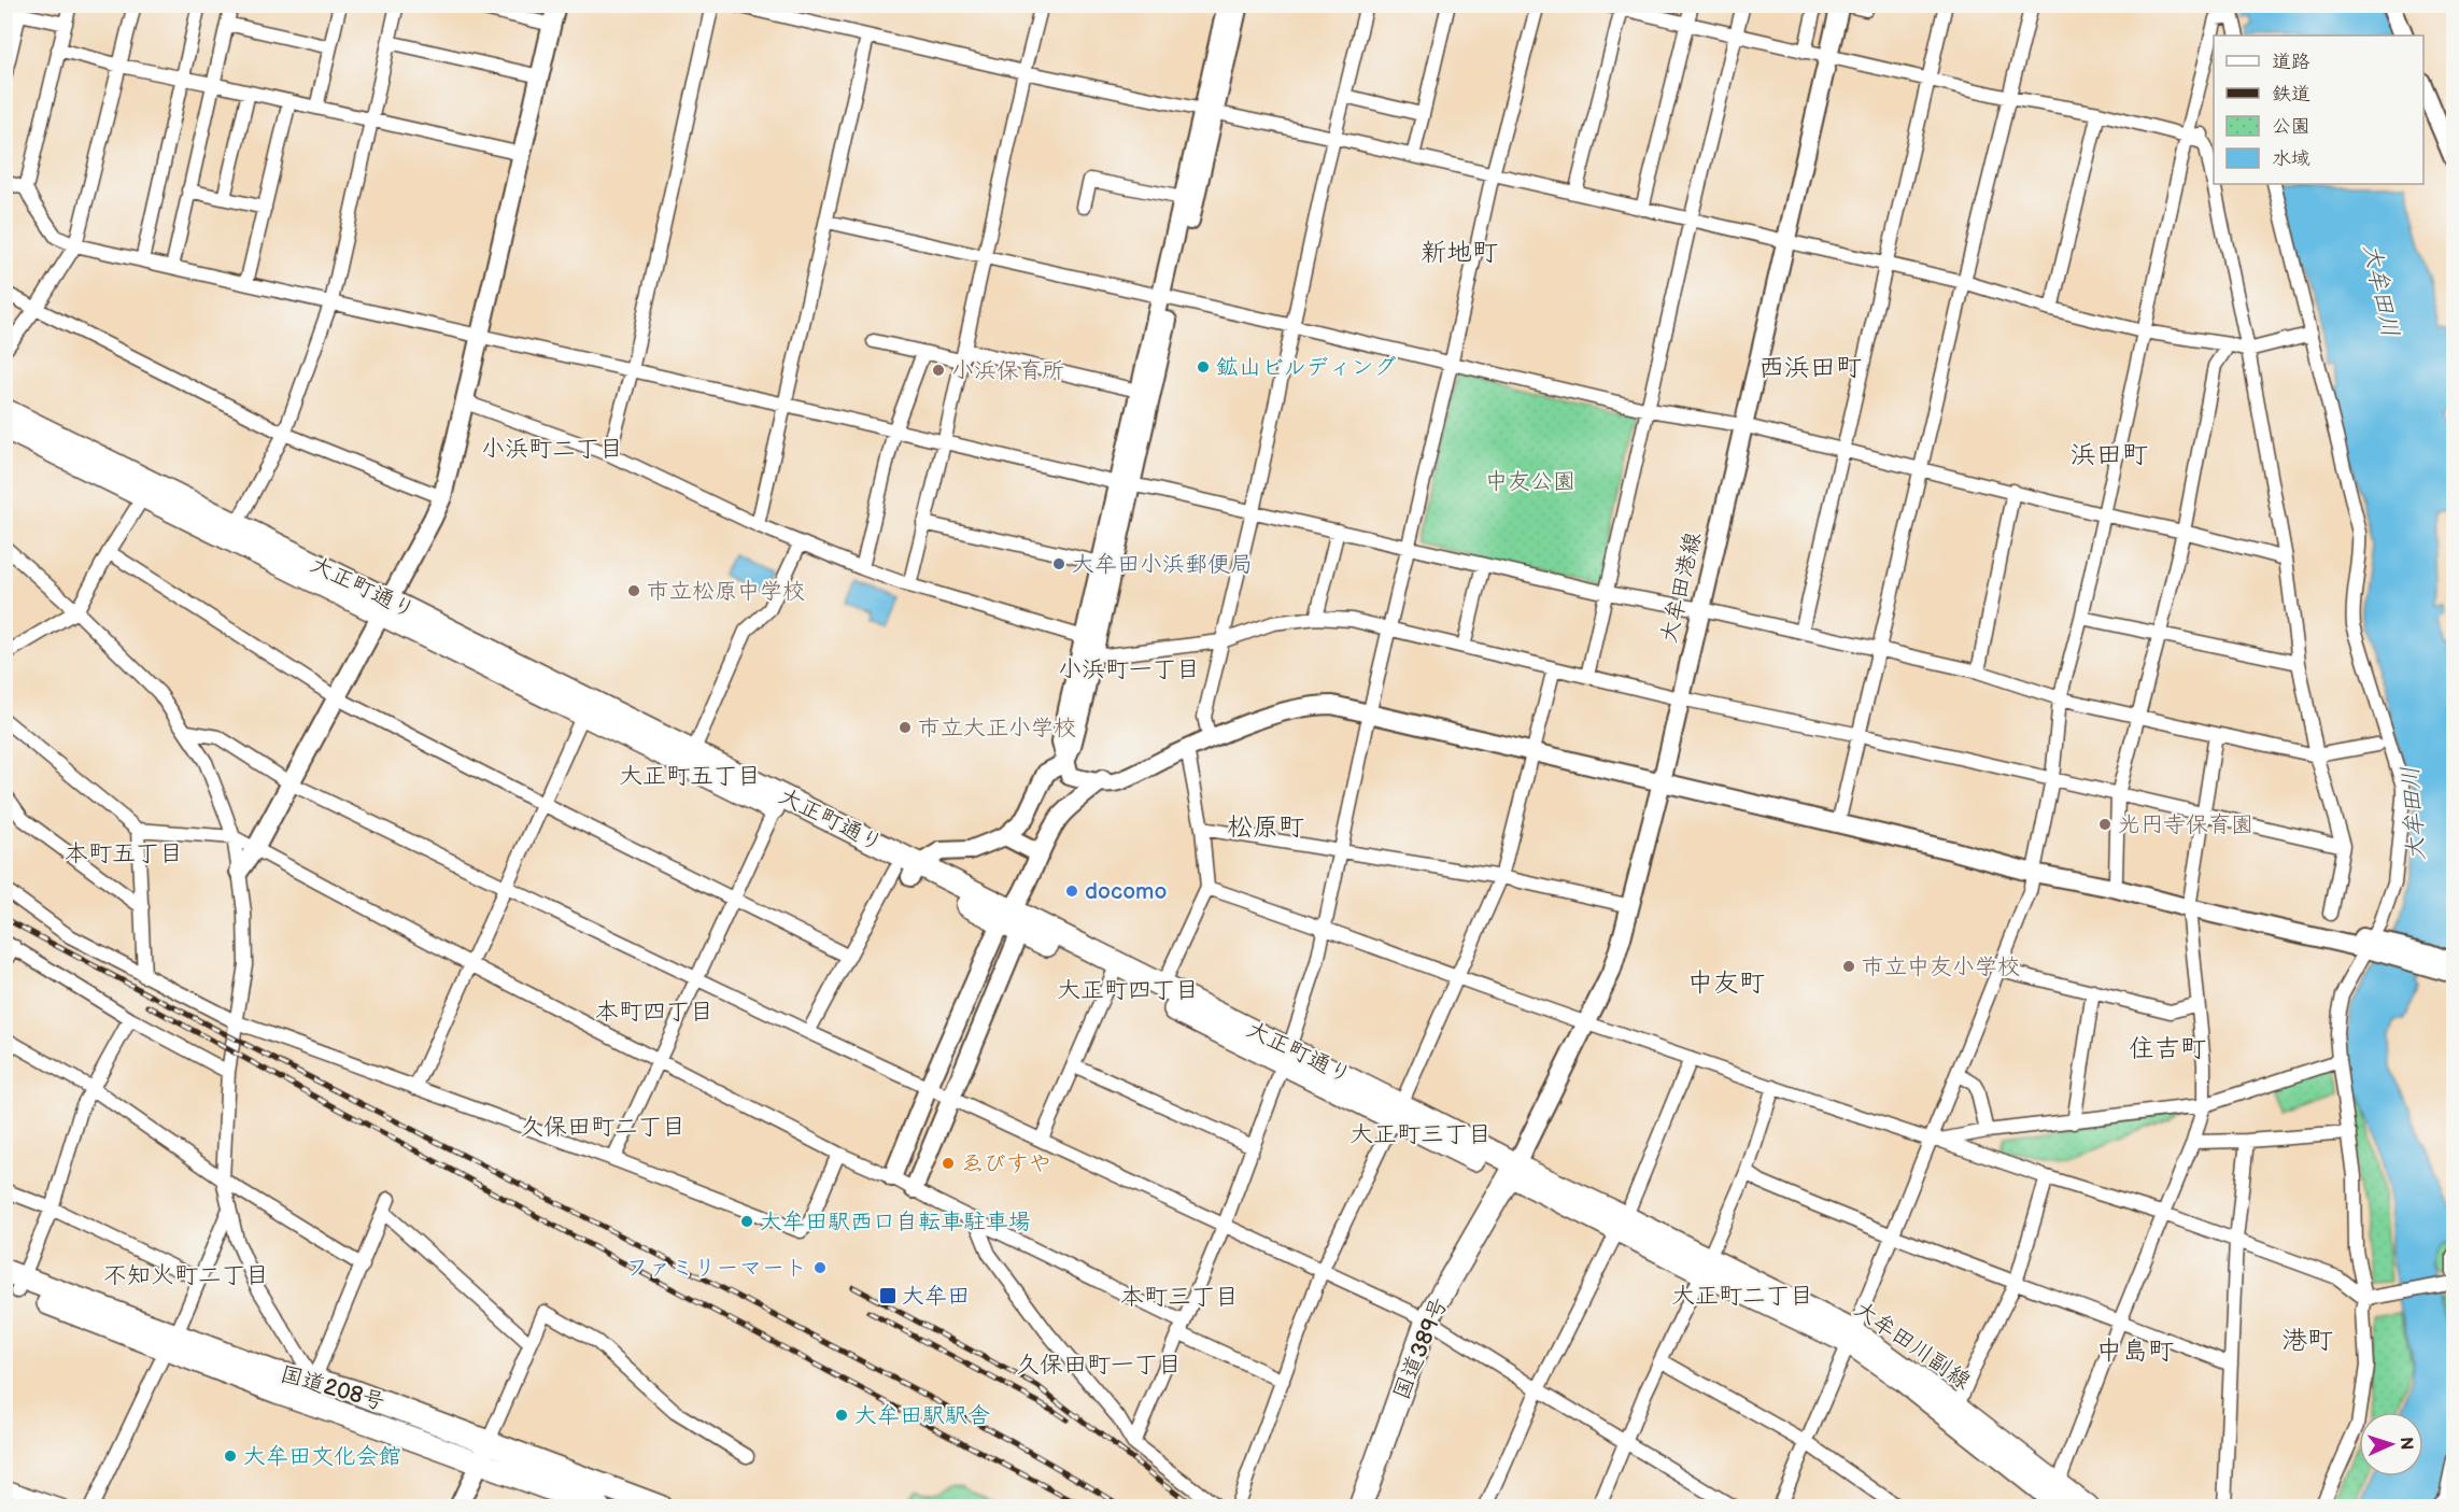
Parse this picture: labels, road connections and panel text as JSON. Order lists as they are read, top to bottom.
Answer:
{
  "streets": {
    "highway": ["大正町通り", "国道389号", "国道208号"],
    "main road": ["大牟田川副線"],
    "street": ["大牟田港線"]
  },
  "crossings": [
    ["大正町通り", "大牟田港線"],
    ["大正町通り", "大牟田川副線"],
    ["大正町通り", "国道389号"],
    ["大牟田港線", "大牟田川副線"],
    ["大牟田港線", "国道389号"],
    ["大牟田川副線", "国道389号"]
  ],
  "districts": [
    "新地町",
    "西浜田町",
    "小浜町二丁目",
    "浜田町",
    "小浜町一丁目",
    "大正町五丁目",
    "松原町",
    "本町五丁目",
    "中友町",
    "大正町四丁目",
    "本町四丁目",
    "住吉町",
    "久保田町二丁目",
    "大正町三丁目",
    "不知火町二丁目",
    "大正町二丁目",
    "本町三丁目",
    "港町",
    "中島町",
    "久保田町一丁目"
  ],
  "water": ["大牟田川"],
  "parks": ["中友公園"],
  "places": {
    "other": [
      "鉱山ビルディング",
      "小浜保育所",
      "大牟田小浜郵便局",
      "市立松原中学校",
      "市立大正小学校",
      "光円寺保育園",
      "docomo",
      "市立中友小学校",
      "ゑびすや",
      "大牟田駅西口自転車駐車場",
      "ファミリーマート",
      "大牟田駅駅舎",
      "大牟田文化会館"
    ],
    "transit": ["大牟田"]
  },
  "legend": [
    "道路",
    "鉄道",
    "公園",
    "水域"
  ],
  "north": "right"
}
